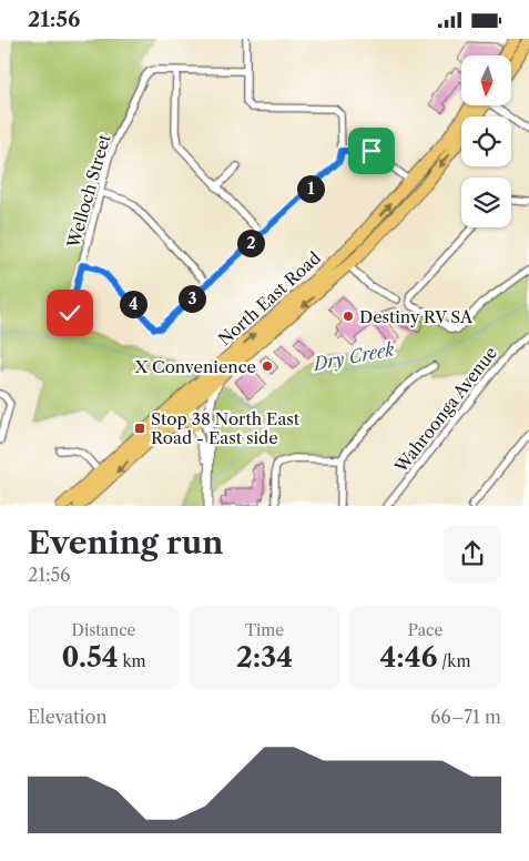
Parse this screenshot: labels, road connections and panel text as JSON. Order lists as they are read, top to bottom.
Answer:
{
  "streets": {
    "highway": ["North East Road"],
    "street": ["Welloch Street", "Wahroonga Avenue"]
  },
  "water": ["Dry Creek"],
  "places": {
    "other": ["Destiny RV SA", "X Convenience"],
    "transit": ["Stop 38 North East Road - East side"]
  },
  "north": "bottom",
  "page": {
    "status": "21:56",
    "pins": [
      "1",
      "2",
      "3",
      "4"
    ],
    "heading": ["Evening run", "21:56"],
    "stats": [
      ["Distance", "0.54 km"],
      ["Time", "2:34"],
      ["Pace", "4:46 /km"]
    ],
    "chart": ["Elevation", "66–71 m"]
  }
}
